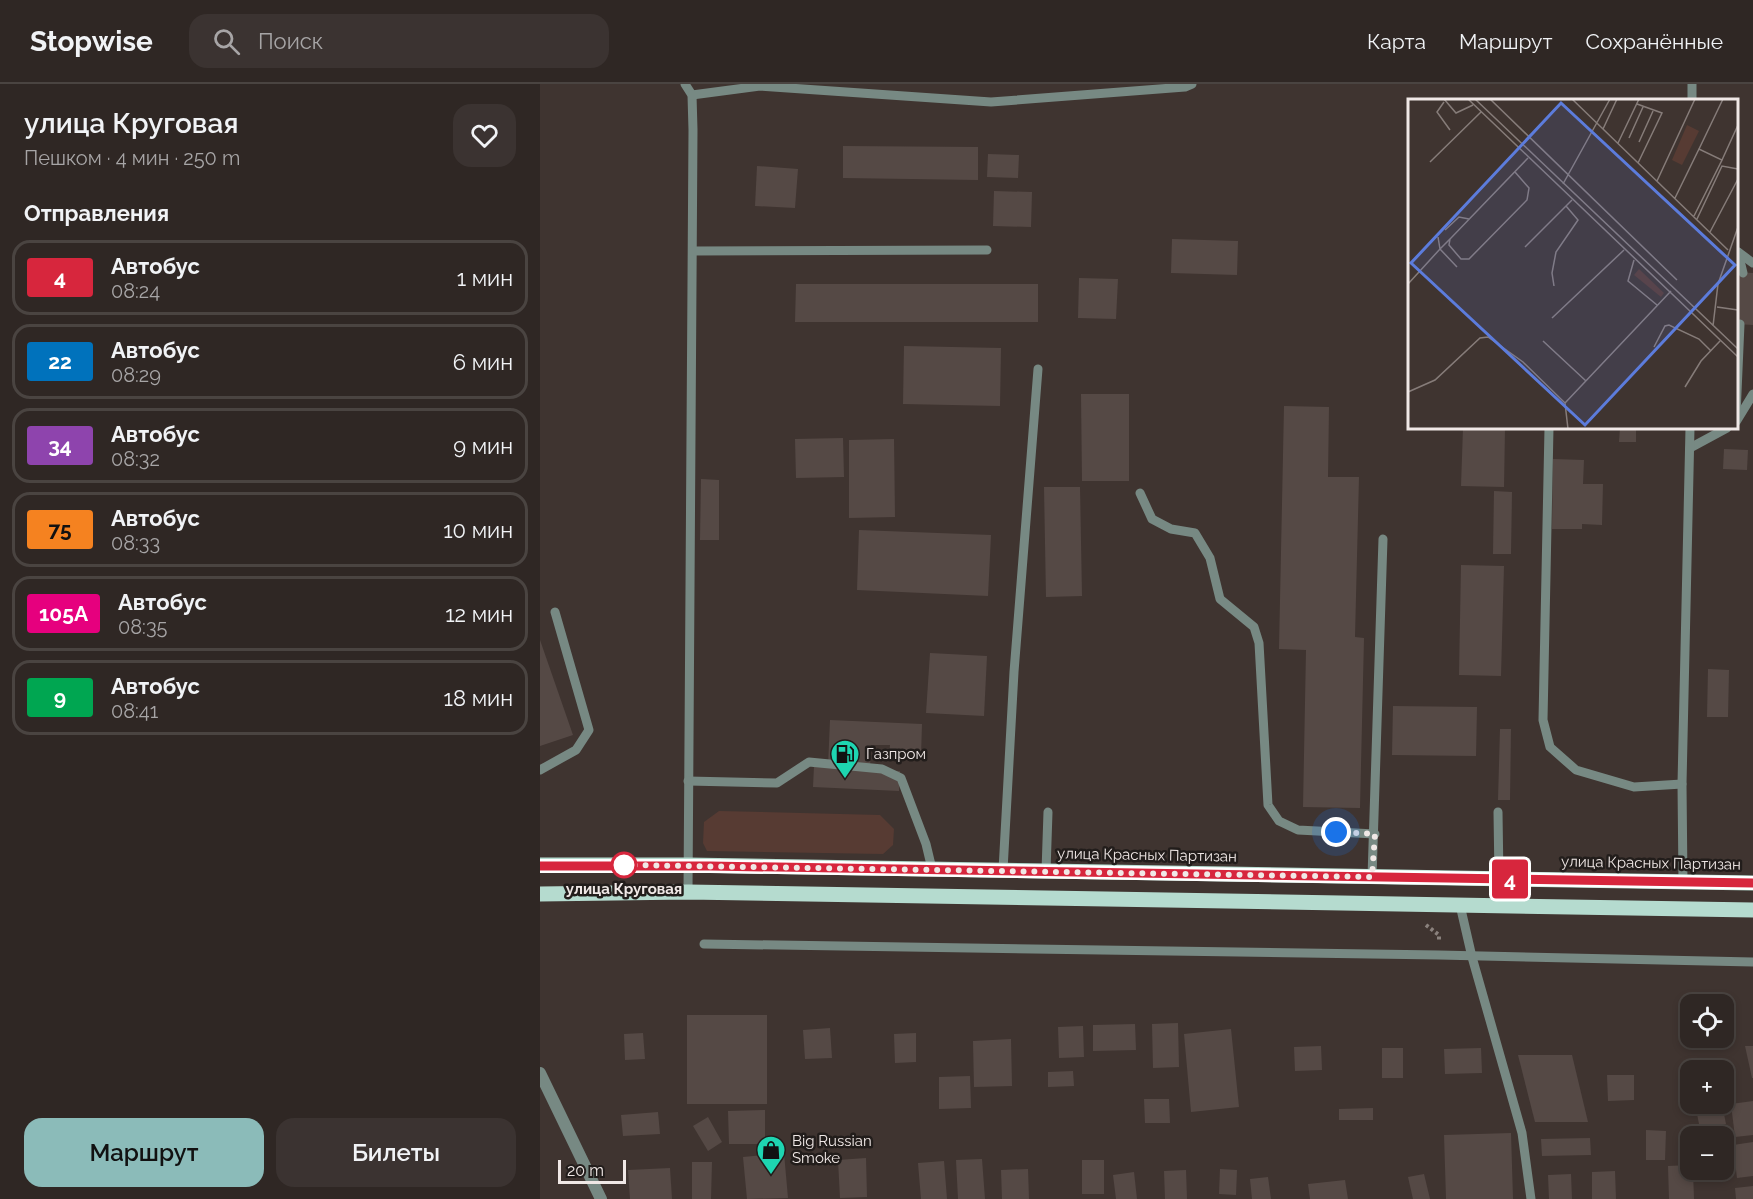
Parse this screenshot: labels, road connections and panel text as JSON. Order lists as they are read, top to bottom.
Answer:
{
  "streets": {
    "main road": ["улица Красных Партизан"]
  },
  "places": {
    "fuel station": ["Газпром"],
    "other": ["улица Круговая"],
    "shop": ["Big Russian Smoke"]
  },
  "lines": ["bus line 4"],
  "scale_bar": "20 m",
  "page": {
    "header": "Stopwise",
    "search": "Поиск",
    "nav": ["Карта", "Маршрут", "Сохранённые"],
    "heading": [
      ["улица Круговая", "Пешком · 4 мин · 250 m"],
      "Отправления"
    ],
    "on_map": "4",
    "list": [
      {
        "mark": "4",
        "name": "Автобус",
        "note": "08:24",
        "value": "1 мин"
      },
      {
        "mark": "22",
        "name": "Автобус",
        "note": "08:29",
        "value": "6 мин"
      },
      {
        "mark": "34",
        "name": "Автобус",
        "note": "08:32",
        "value": "9 мин"
      },
      {
        "mark": "75",
        "name": "Автобус",
        "note": "08:33",
        "value": "10 мин"
      },
      {
        "mark": "105А",
        "name": "Автобус",
        "note": "08:35",
        "value": "12 мин"
      },
      {
        "mark": "9",
        "name": "Автобус",
        "note": "08:41",
        "value": "18 мин"
      }
    ],
    "map_buttons": ["+", "−"],
    "buttons": ["Маршрут", "Билеты"],
    "scale": "20 m"
  }
}
